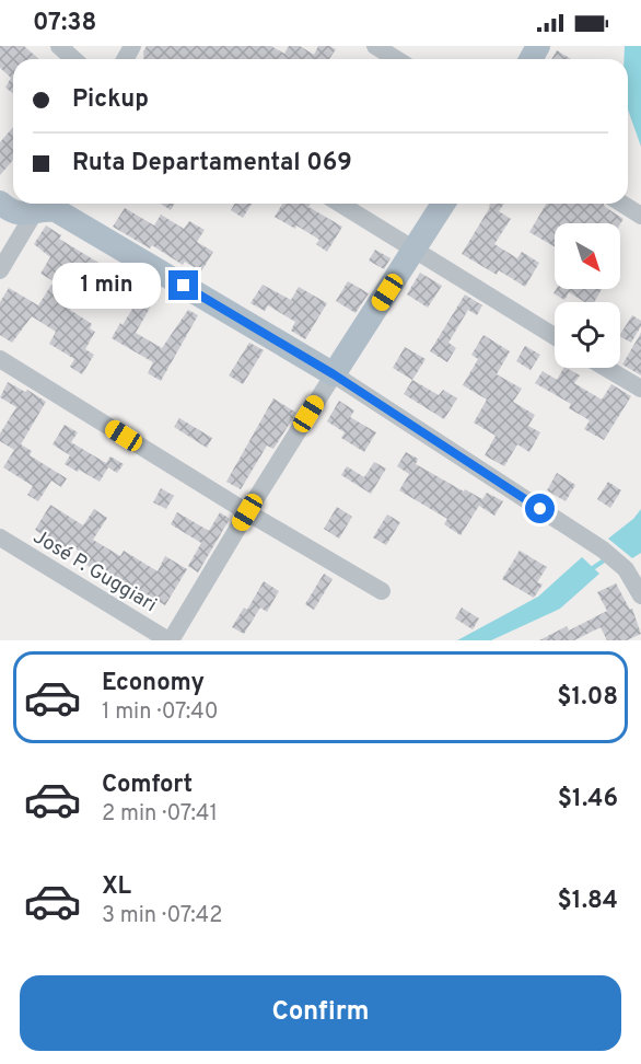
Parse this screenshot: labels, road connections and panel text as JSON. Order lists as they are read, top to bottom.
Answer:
{
  "streets": {
    "street": ["José P. Guggiari"]
  },
  "north": "bottom right",
  "page": {
    "status": "07:38",
    "banner": ["Pickup", "Ruta Departamental 069"],
    "bubble": "1 min",
    "list": [
      {
        "name": "Economy",
        "note": "1 min · 07:40",
        "value": "$1.08"
      },
      {
        "name": "Comfort",
        "note": "2 min · 07:41",
        "value": "$1.46"
      },
      {
        "name": "XL",
        "note": "3 min · 07:42",
        "value": "$1.84"
      }
    ],
    "buttons": "Confirm"
  }
}
